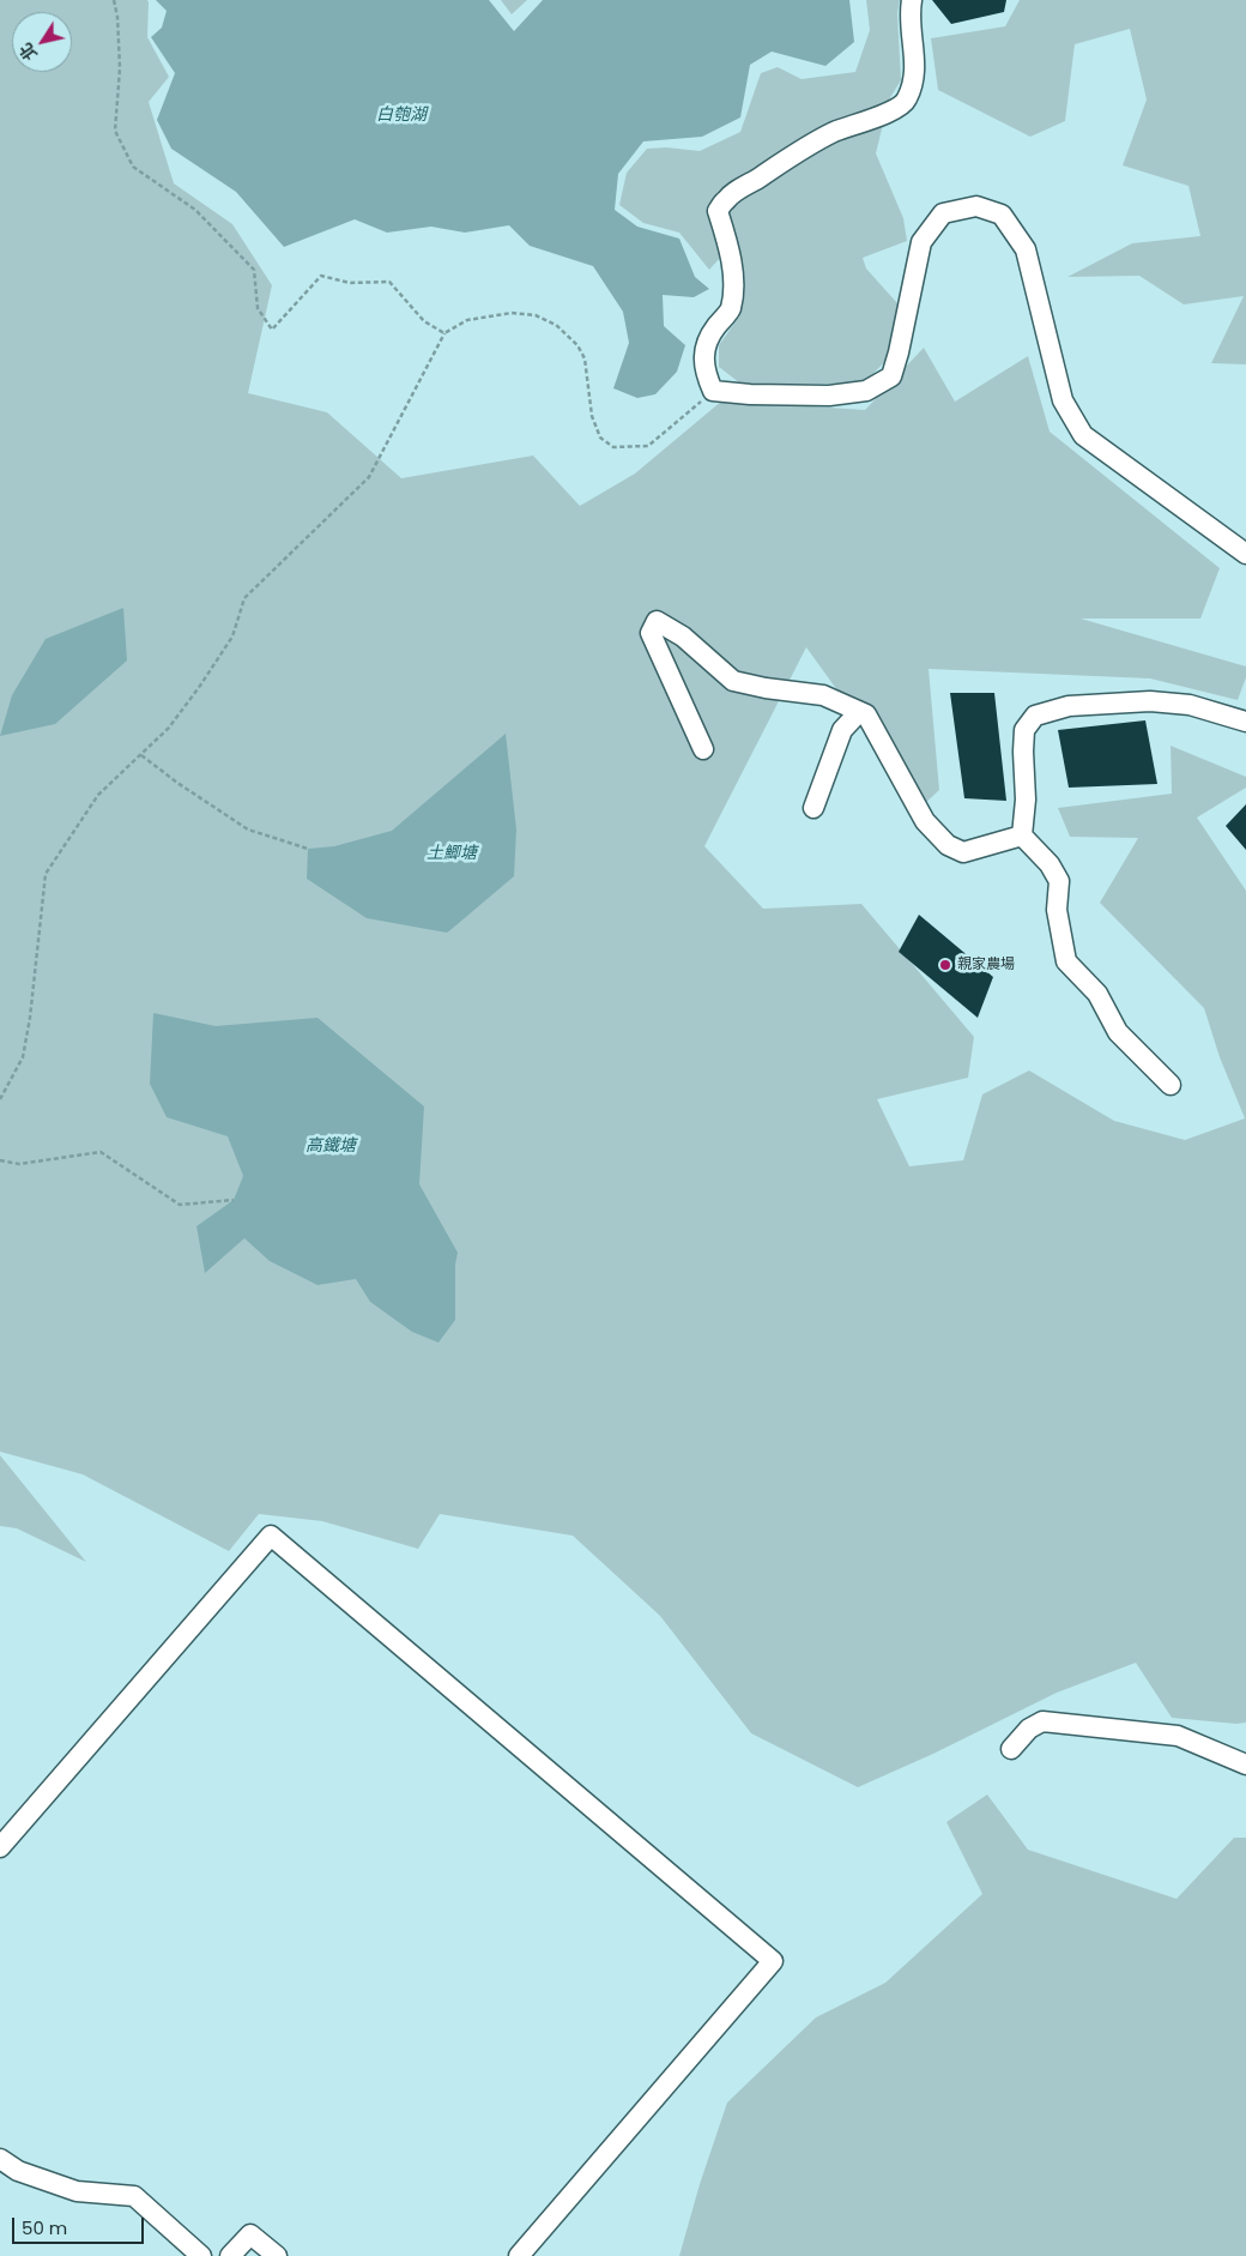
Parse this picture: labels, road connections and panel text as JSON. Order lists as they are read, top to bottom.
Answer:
{
  "water": ["白匏湖", "土鯽塘", "高鐵塘"],
  "places": ["親家農場"],
  "scale_bar": "50 m",
  "north": "bottom left"
}
